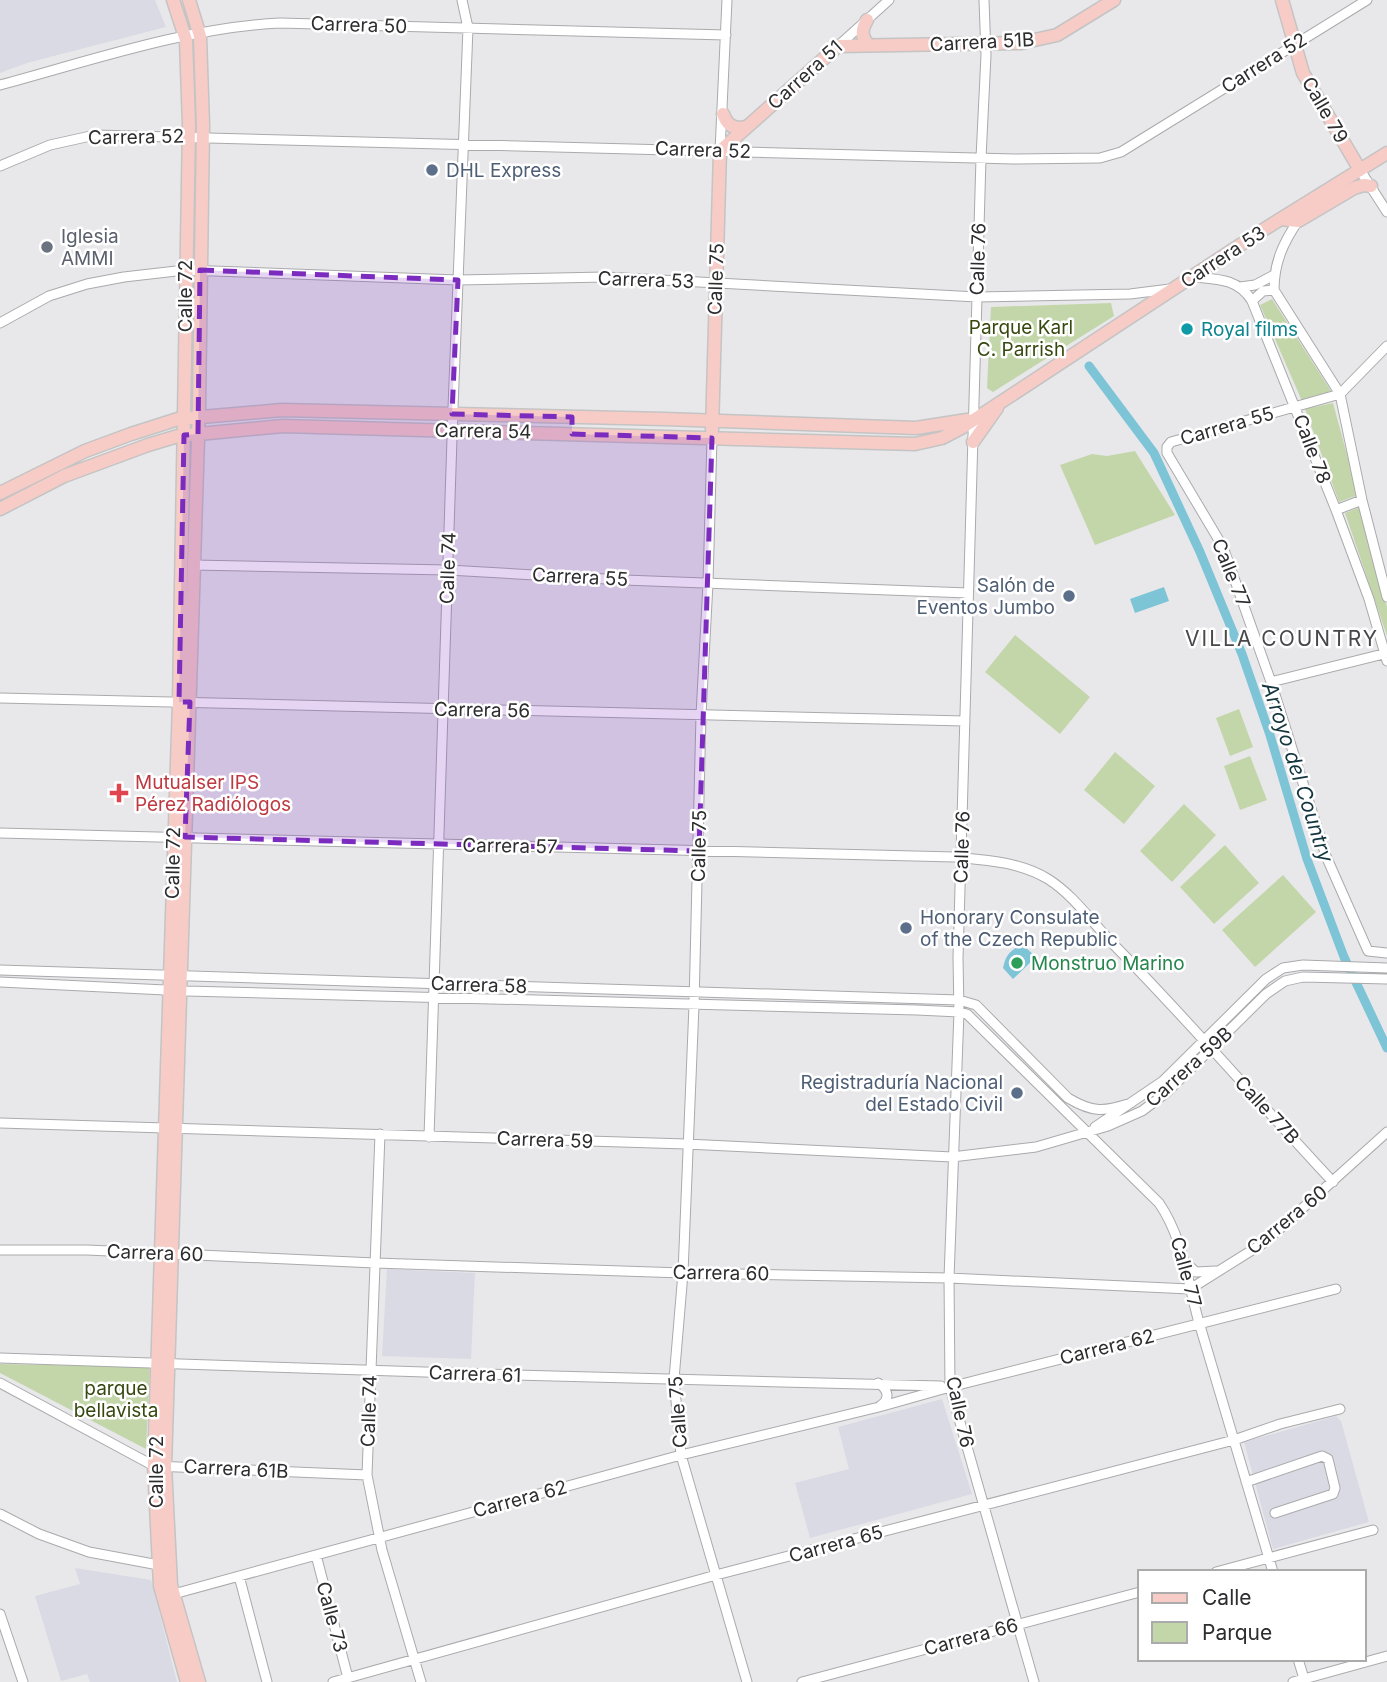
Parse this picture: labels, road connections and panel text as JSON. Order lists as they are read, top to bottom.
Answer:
{
  "streets": {
    "main road": [
      "Carrera 51B",
      "Carrera 51",
      "Calle 79",
      "Carrera 53",
      "Calle 75",
      "Calle 72",
      "Carrera 54"
    ],
    "street": [
      "Carrera 50",
      "Carrera 52",
      "Calle 76",
      "Carrera 55",
      "Calle 78",
      "Calle 74",
      "Calle 77",
      "Carrera 56",
      "Carrera 57",
      "Carrera 58",
      "Carrera 59B",
      "Calle 77B",
      "Carrera 59",
      "Carrera 60",
      "Carrera 62",
      "Carrera 61",
      "Carrera 61B",
      "Carrera 65",
      "Calle 73",
      "Carrera 66"
    ]
  },
  "crossings": [
    ["Carrera 50", "Calle 75"],
    ["Carrera 50", "Calle 72"],
    ["Carrera 50", "Calle 74"],
    ["Carrera 51B", "Carrera 51"],
    ["Carrera 51B", "Calle 76"],
    ["Carrera 52", "Carrera 51"],
    ["Carrera 52", "Calle 79"],
    ["Carrera 52", "Calle 76"],
    ["Carrera 52", "Calle 75"],
    ["Carrera 52", "Calle 72"],
    ["Carrera 52", "Calle 74"],
    ["Carrera 51", "Calle 75"],
    ["Calle 79", "Carrera 53"],
    ["Carrera 53", "Calle 76"],
    ["Carrera 53", "Calle 75"],
    ["Carrera 53", "Calle 72"],
    ["Carrera 53", "Carrera 54"],
    ["Carrera 53", "Calle 74"],
    ["Calle 76", "Carrera 55"],
    ["Calle 76", "Carrera 54"],
    ["Calle 76", "Calle 77"],
    ["Calle 76", "Carrera 56"],
    ["Calle 76", "Carrera 57"],
    ["Calle 76", "Carrera 58"],
    ["Calle 76", "Carrera 59"],
    ["Calle 76", "Carrera 60"],
    ["Calle 76", "Carrera 62"],
    ["Calle 76", "Carrera 61"],
    ["Calle 76", "Carrera 65"],
    ["Calle 76", "Carrera 66"],
    ["Calle 75", "Carrera 55"],
    ["Calle 75", "Carrera 54"],
    ["Calle 75", "Carrera 56"],
    ["Calle 75", "Carrera 57"],
    ["Calle 75", "Carrera 58"],
    ["Calle 75", "Carrera 59"],
    ["Calle 75", "Carrera 60"],
    ["Calle 75", "Carrera 62"],
    ["Calle 75", "Carrera 61"],
    ["Calle 75", "Carrera 65"],
    ["Calle 72", "Carrera 55"],
    ["Calle 72", "Carrera 54"],
    ["Calle 72", "Carrera 56"],
    ["Calle 72", "Carrera 57"],
    ["Calle 72", "Carrera 58"],
    ["Calle 72", "Carrera 59"],
    ["Calle 72", "Carrera 60"],
    ["Calle 72", "Carrera 62"],
    ["Calle 72", "Carrera 61"],
    ["Calle 72", "Carrera 61B"],
    ["Carrera 55", "Calle 78"],
    ["Carrera 55", "Calle 74"],
    ["Carrera 55", "Calle 77"],
    ["Carrera 54", "Calle 74"],
    ["Calle 74", "Carrera 56"],
    ["Calle 74", "Carrera 57"],
    ["Calle 74", "Carrera 58"],
    ["Calle 74", "Carrera 59"],
    ["Calle 74", "Carrera 60"],
    ["Calle 74", "Carrera 62"],
    ["Calle 74", "Carrera 61"],
    ["Calle 74", "Carrera 61B"],
    ["Calle 74", "Carrera 65"],
    ["Calle 77", "Carrera 58"],
    ["Calle 77", "Carrera 59B"],
    ["Calle 77", "Carrera 59"],
    ["Calle 77", "Carrera 60"],
    ["Calle 77", "Carrera 62"],
    ["Calle 77", "Carrera 65"],
    ["Carrera 57", "Calle 77B"],
    ["Carrera 59B", "Calle 77B"],
    ["Carrera 59B", "Carrera 59"],
    ["Calle 77B", "Carrera 60"],
    ["Carrera 62", "Carrera 61"],
    ["Carrera 62", "Calle 73"],
    ["Carrera 65", "Calle 73"]
  ],
  "districts": ["VILLA COUNTRY"],
  "water": ["Arroyo del Country"],
  "parks": ["Parque Karl C. Parrish", "parque bellavista"],
  "places": {
    "other": [
      "DHL Express",
      "Iglesia AMMI",
      "Royal films",
      "Salón de Eventos Jumbo",
      "Honorary Consulate of the Czech Republic",
      "Monstruo Marino",
      "Registraduría Nacional del Estado Civil"
    ],
    "health": ["Mutualser IPS Pérez Radiólogos"]
  },
  "legend": ["Calle", "Parque"]
}
